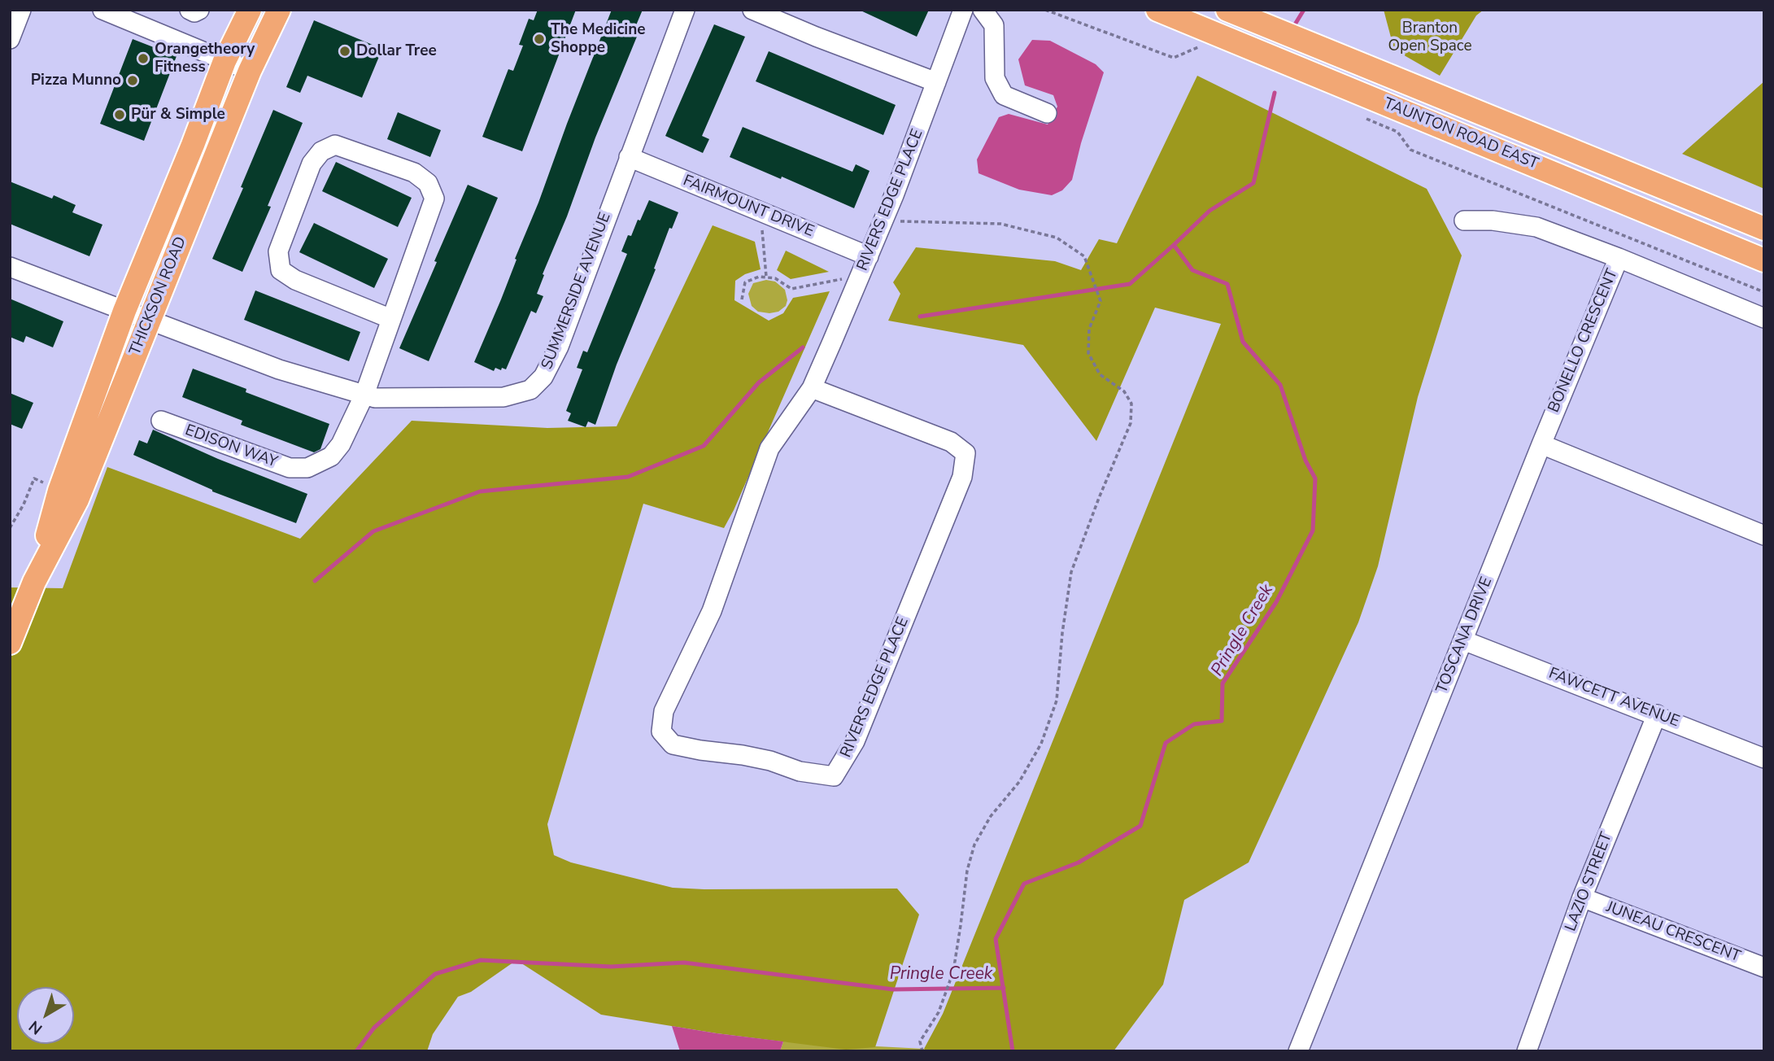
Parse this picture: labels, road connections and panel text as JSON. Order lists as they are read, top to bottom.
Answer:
{
  "streets": {
    "main road": ["TAUNTON ROAD EAST", "THICKSON ROAD"],
    "street": [
      "RIVERS EDGE PLACE",
      "FAIRMOUNT DRIVE",
      "SUMMERSIDE AVENUE",
      "BONELLO CRESCENT",
      "EDISON WAY",
      "TOSCANA DRIVE",
      "FAWCETT AVENUE",
      "LAZIO STREET",
      "JUNEAU CRESCENT"
    ]
  },
  "crossings": [
    ["RIVERS EDGE PLACE", "FAIRMOUNT DRIVE"],
    ["FAIRMOUNT DRIVE", "SUMMERSIDE AVENUE"],
    ["SUMMERSIDE AVENUE", "THICKSON ROAD"],
    ["SUMMERSIDE AVENUE", "EDISON WAY"],
    ["BONELLO CRESCENT", "TOSCANA DRIVE"],
    ["TOSCANA DRIVE", "FAWCETT AVENUE"],
    ["FAWCETT AVENUE", "LAZIO STREET"],
    ["LAZIO STREET", "JUNEAU CRESCENT"]
  ],
  "water": ["Pringle Creek"],
  "parks": ["Branton Open Space"],
  "places": [
    "The Medicine Shoppe",
    "Dollar Tree",
    "Orangetheory Fitness",
    "Pizza Munno",
    "Pür & Simple"
  ],
  "north": "bottom left"
}
